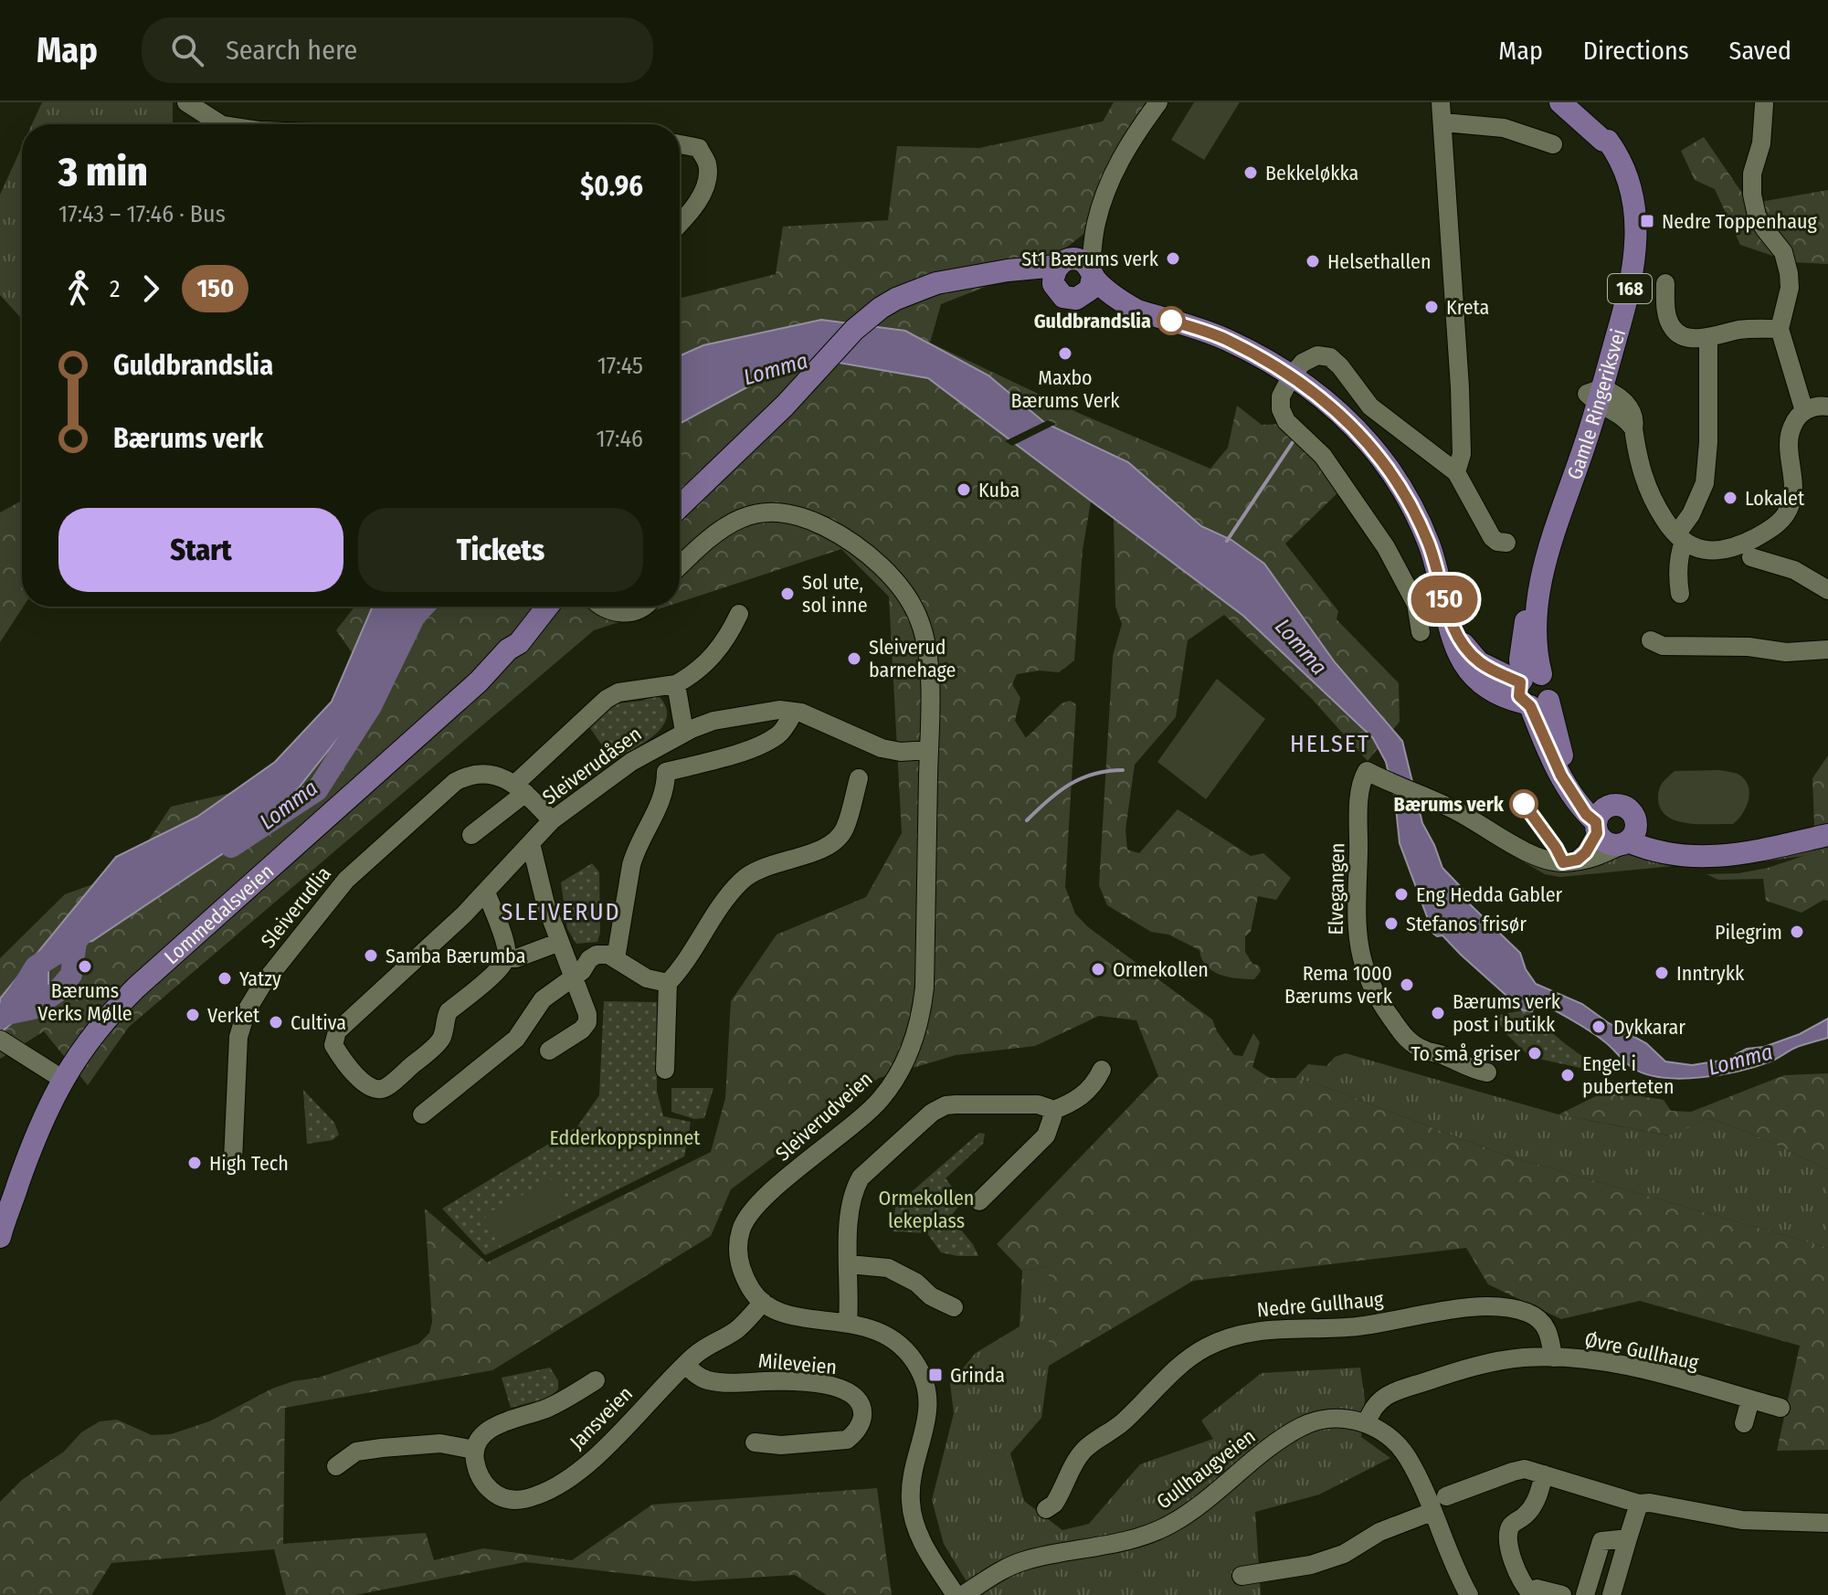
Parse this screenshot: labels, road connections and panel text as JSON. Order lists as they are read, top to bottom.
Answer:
{
  "streets": {
    "main road": ["168", "Gamle Ringeriksvei", "Lommedalsveien"],
    "street": [
      "Sleiverudåsen",
      "Elvegangen",
      "Sleiverudlia",
      "Sleiverudveien",
      "Nedre Gullhaug",
      "Øvre Gullhaug",
      "Mileveien",
      "Jansveien",
      "Gullhaugveien"
    ]
  },
  "crossings": [
    ["168", "Gamle Ringeriksvei"],
    ["Sleiverudåsen", "Sleiverudveien"],
    ["Sleiverudveien", "Jansveien"],
    ["Nedre Gullhaug", "Øvre Gullhaug"],
    ["Øvre Gullhaug", "Gullhaugveien"],
    ["Mileveien", "Jansveien"]
  ],
  "districts": ["HELSET", "SLEIVERUD"],
  "water": ["Lomma"],
  "parks": ["Edderkoppspinnet", "Ormekollen lekeplass"],
  "places": {
    "other": [
      "Bekkeløkka",
      "St1 Bærums verk",
      "Helsethallen",
      "Kreta",
      "Guldbrandslia",
      "Maxbo Bærums Verk",
      "Kuba",
      "Lokalet",
      "Sol ute, sol inne",
      "Sleiverud barnehage",
      "Bærums verk",
      "Eng Hedda Gabler",
      "Stefanos frisør",
      "Pilegrim",
      "Samba Bærumba",
      "Bærums Verks Mølle",
      "Ormekollen",
      "Inntrykk",
      "Yatzy",
      "Rema 1000 Bærums verk",
      "Bærums verk post i butikk",
      "Verket",
      "Cultiva",
      "Dykkarar",
      "To små griser",
      "Engel i puberteten",
      "High Tech"
    ],
    "transit": ["Nedre Toppenhaug", "Grinda"]
  },
  "lines": ["bus line 150"],
  "page": {
    "header": "Map",
    "search": "Search here",
    "nav": ["Map", "Directions", "Saved"],
    "on_map": "150",
    "heading": ["3 min", "17:43 – 17:46 · Bus", "$0.96"],
    "legs": ["2", "150"],
    "list": [
      {
        "name": "Guldbrandslia",
        "value": "17:45"
      },
      {
        "name": "Bærums verk",
        "value": "17:46"
      }
    ],
    "buttons": ["Start", "Tickets"]
  }
}
